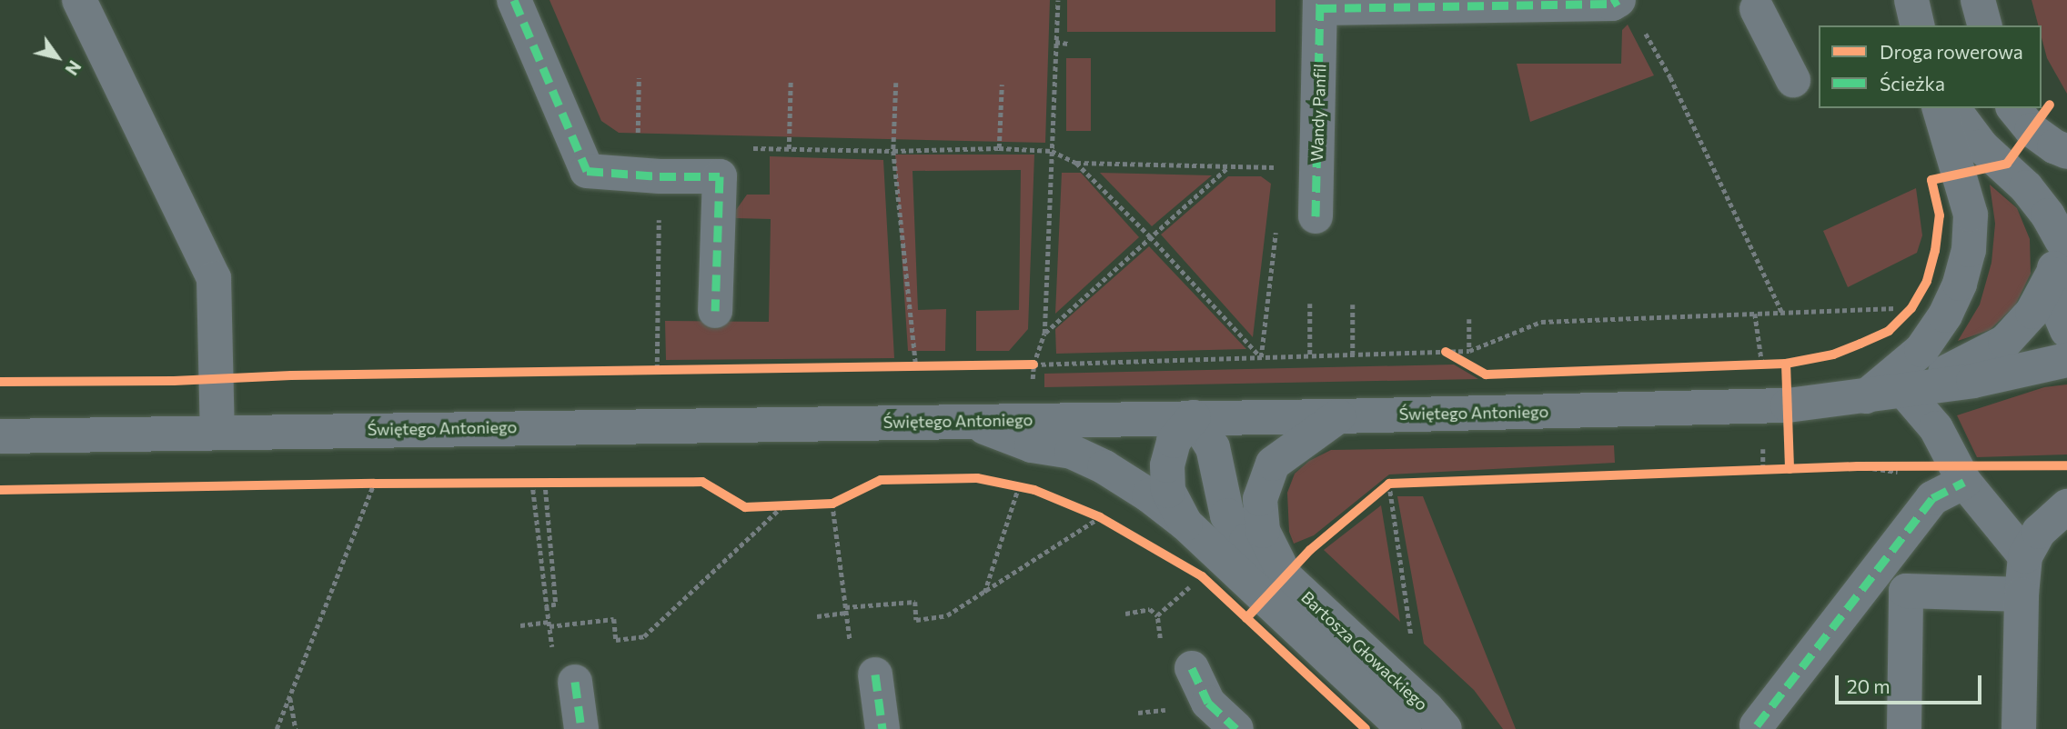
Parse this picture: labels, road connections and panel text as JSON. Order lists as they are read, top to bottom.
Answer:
{
  "streets": {
    "street": ["Wandy Panfil", "Świętego Antoniego", "Bartosza Głowackiego"]
  },
  "crossings": [
    ["Świętego Antoniego", "Bartosza Głowackiego"]
  ],
  "legend": ["Droga rowerowa", "Ścieżka"],
  "scale_bar": "20 m",
  "north": "bottom right"
}
